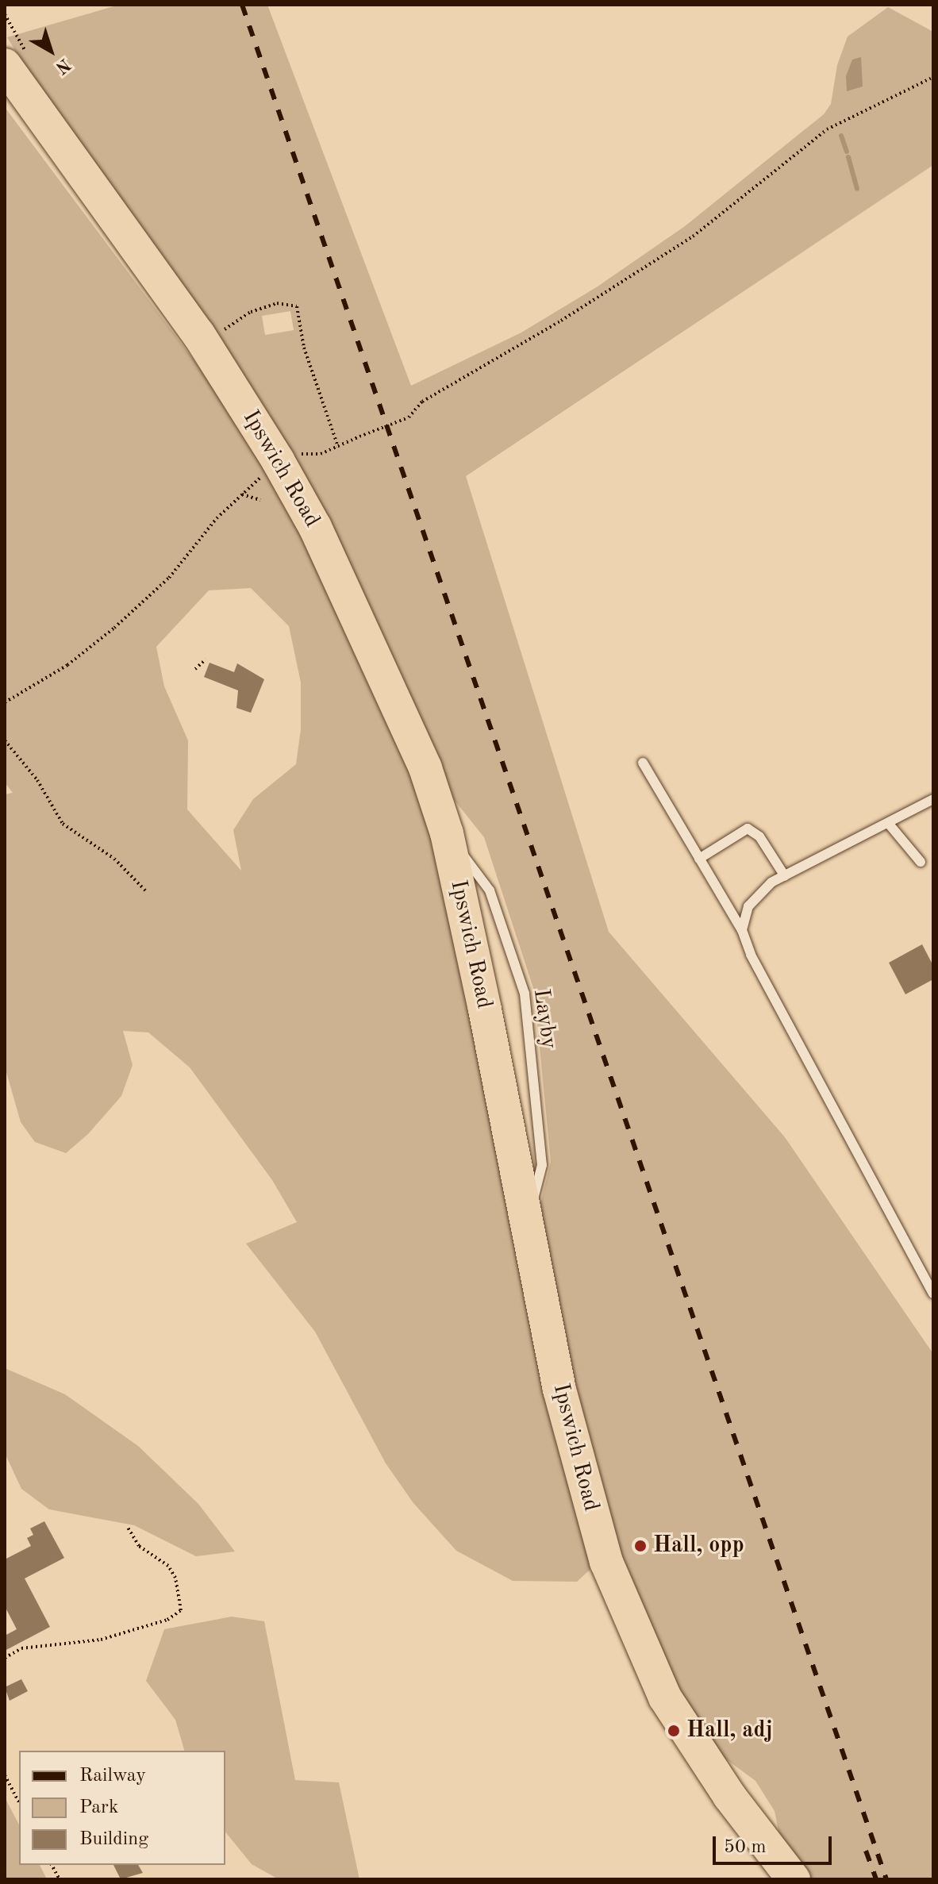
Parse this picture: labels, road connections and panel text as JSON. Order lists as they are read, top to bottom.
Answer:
{
  "streets": {
    "highway": ["Ipswich Road"]
  },
  "places": ["Hall, opp", "Hall, adj"],
  "legend": ["Railway", "Park", "Building"],
  "scale_bar": "50 m",
  "north": "bottom right"
}
